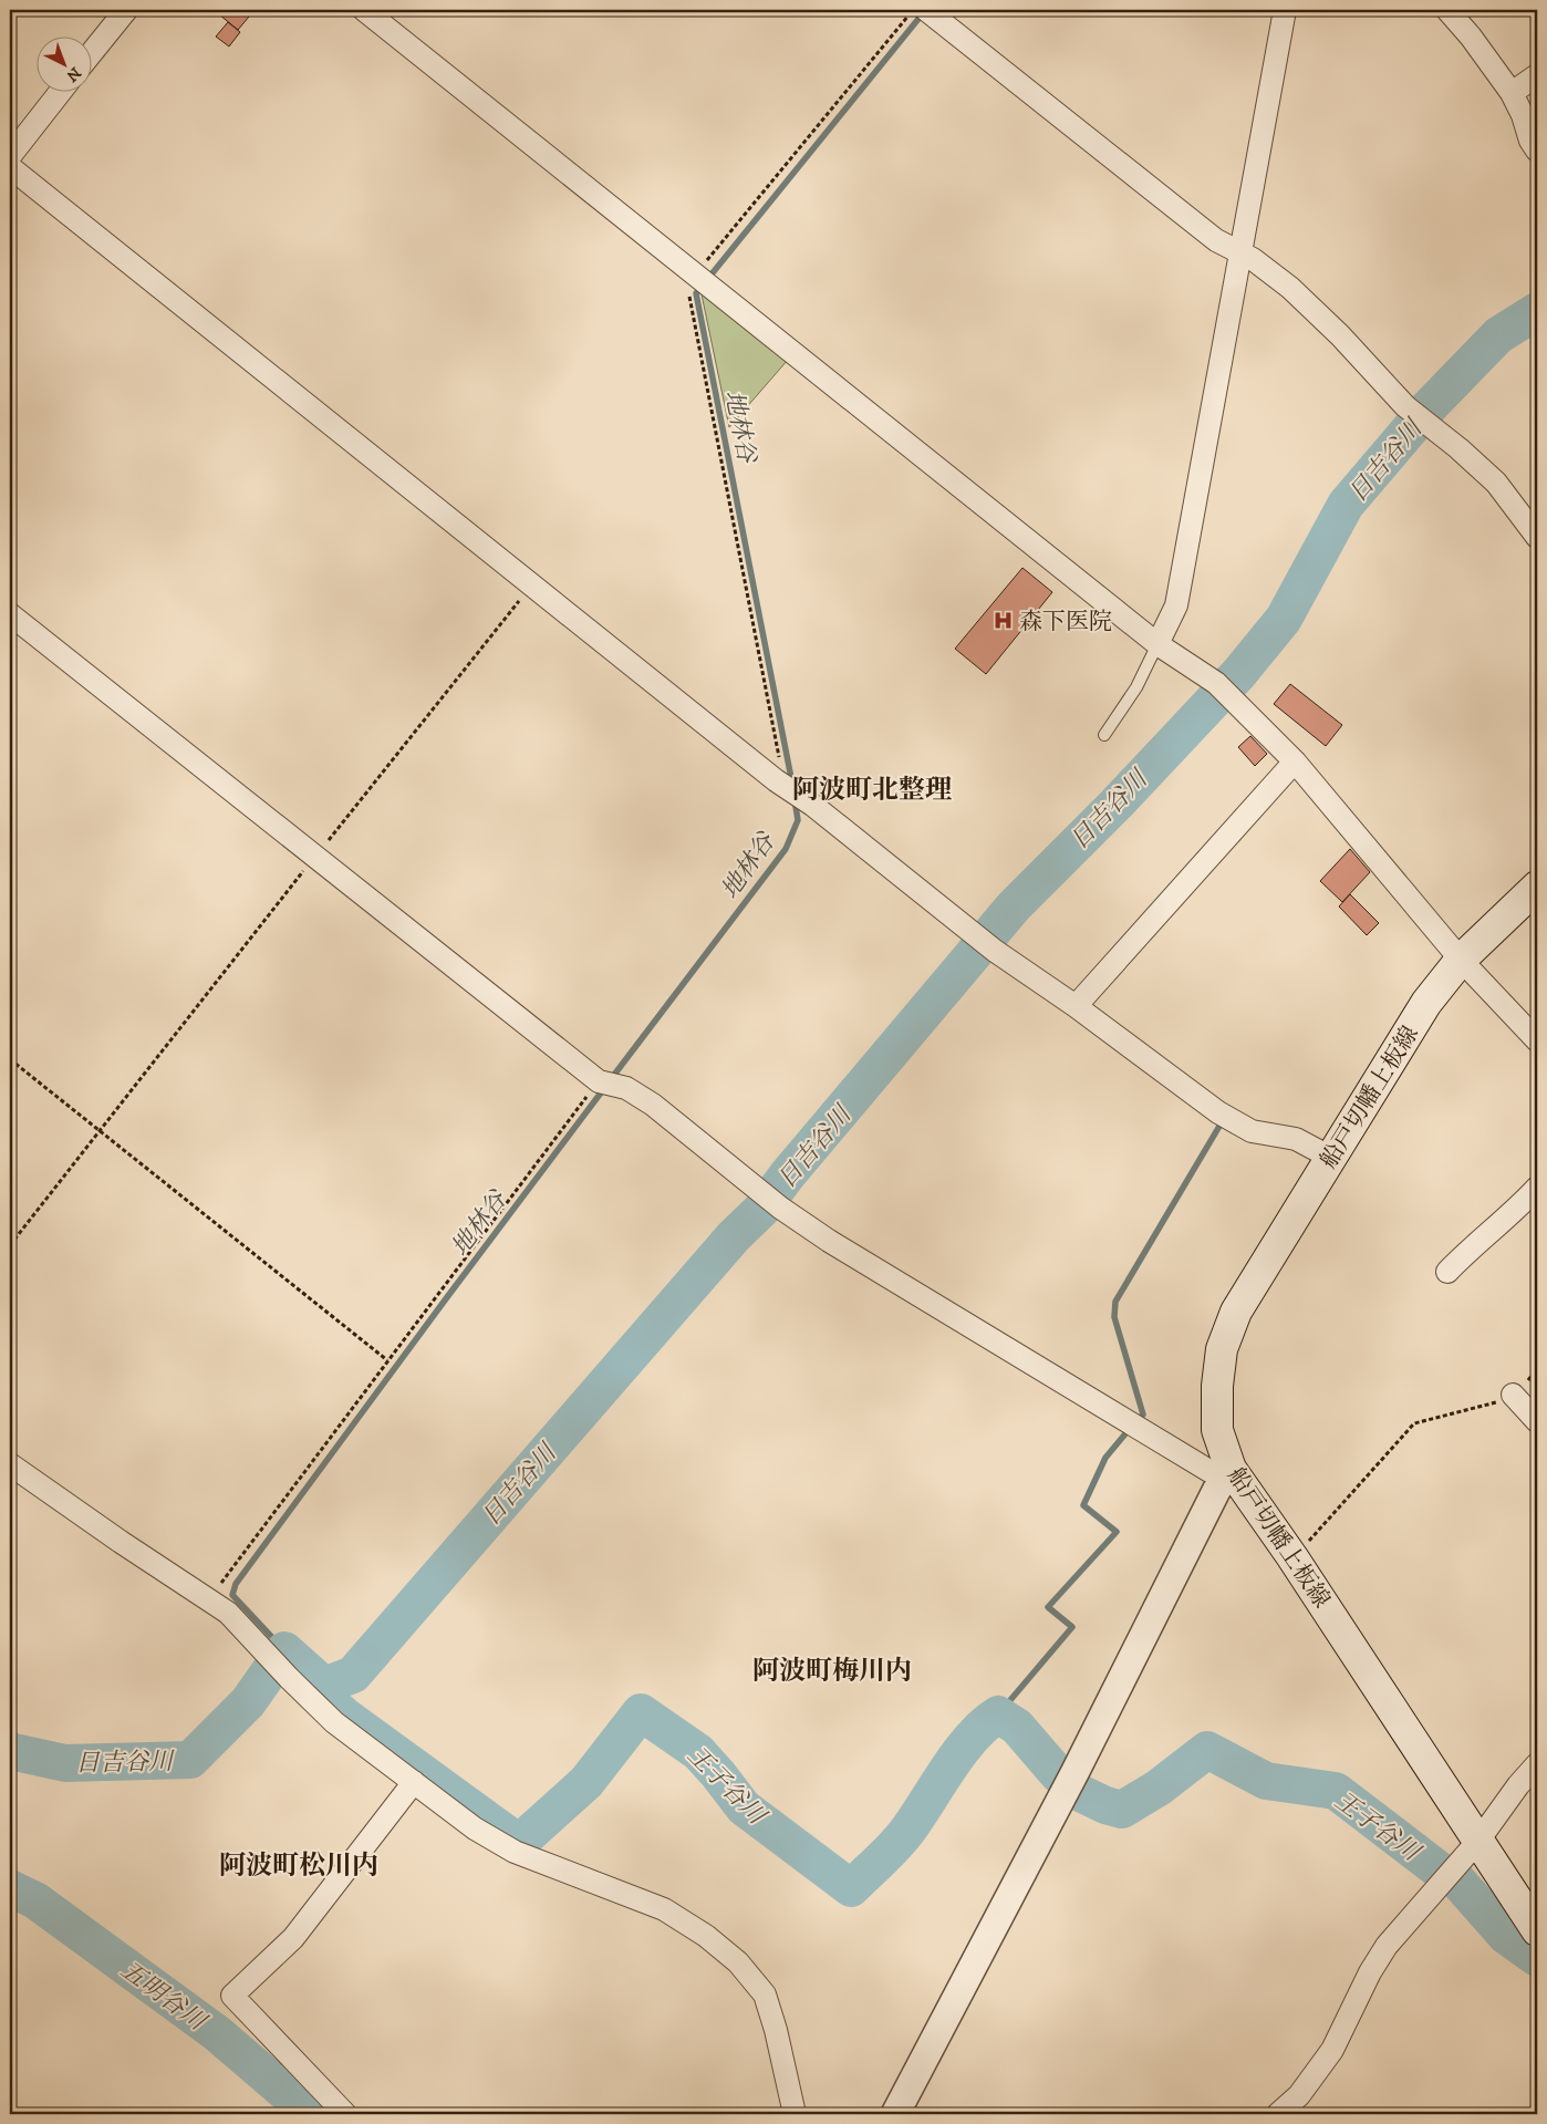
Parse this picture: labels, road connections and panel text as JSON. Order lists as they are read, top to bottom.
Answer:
{
  "streets": {
    "main road": ["船戸切幡上板線"]
  },
  "districts": ["阿波町北整理", "阿波町梅川内", "阿波町松川内"],
  "water": [
    "地林谷",
    "日吉谷川",
    "王子谷川",
    "五明谷川"
  ],
  "places": {
    "hospital": ["森下医院"]
  },
  "north": "bottom right"
}
